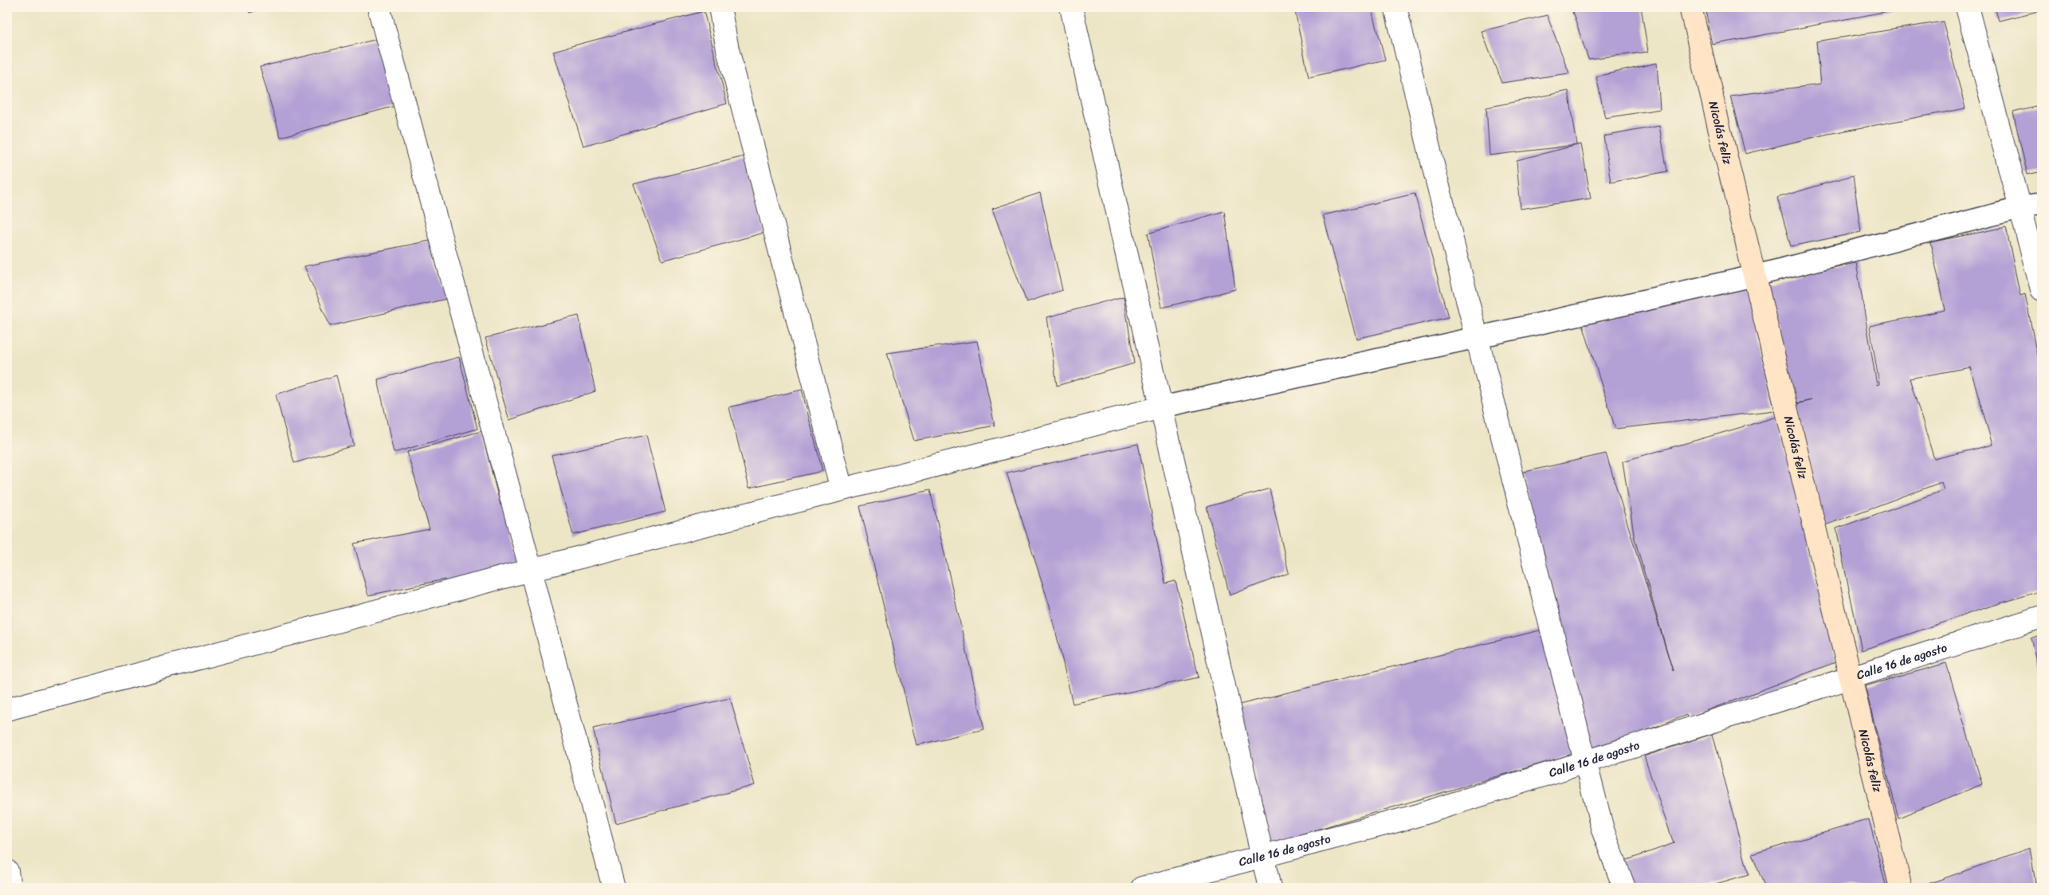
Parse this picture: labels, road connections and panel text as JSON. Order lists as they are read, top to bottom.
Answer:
{
  "streets": {
    "main road": ["Nicolás feliz"],
    "street": ["Calle 16 de agosto"]
  },
  "crossings": [
    ["Nicolás feliz", "Calle 16 de agosto"]
  ]
}
